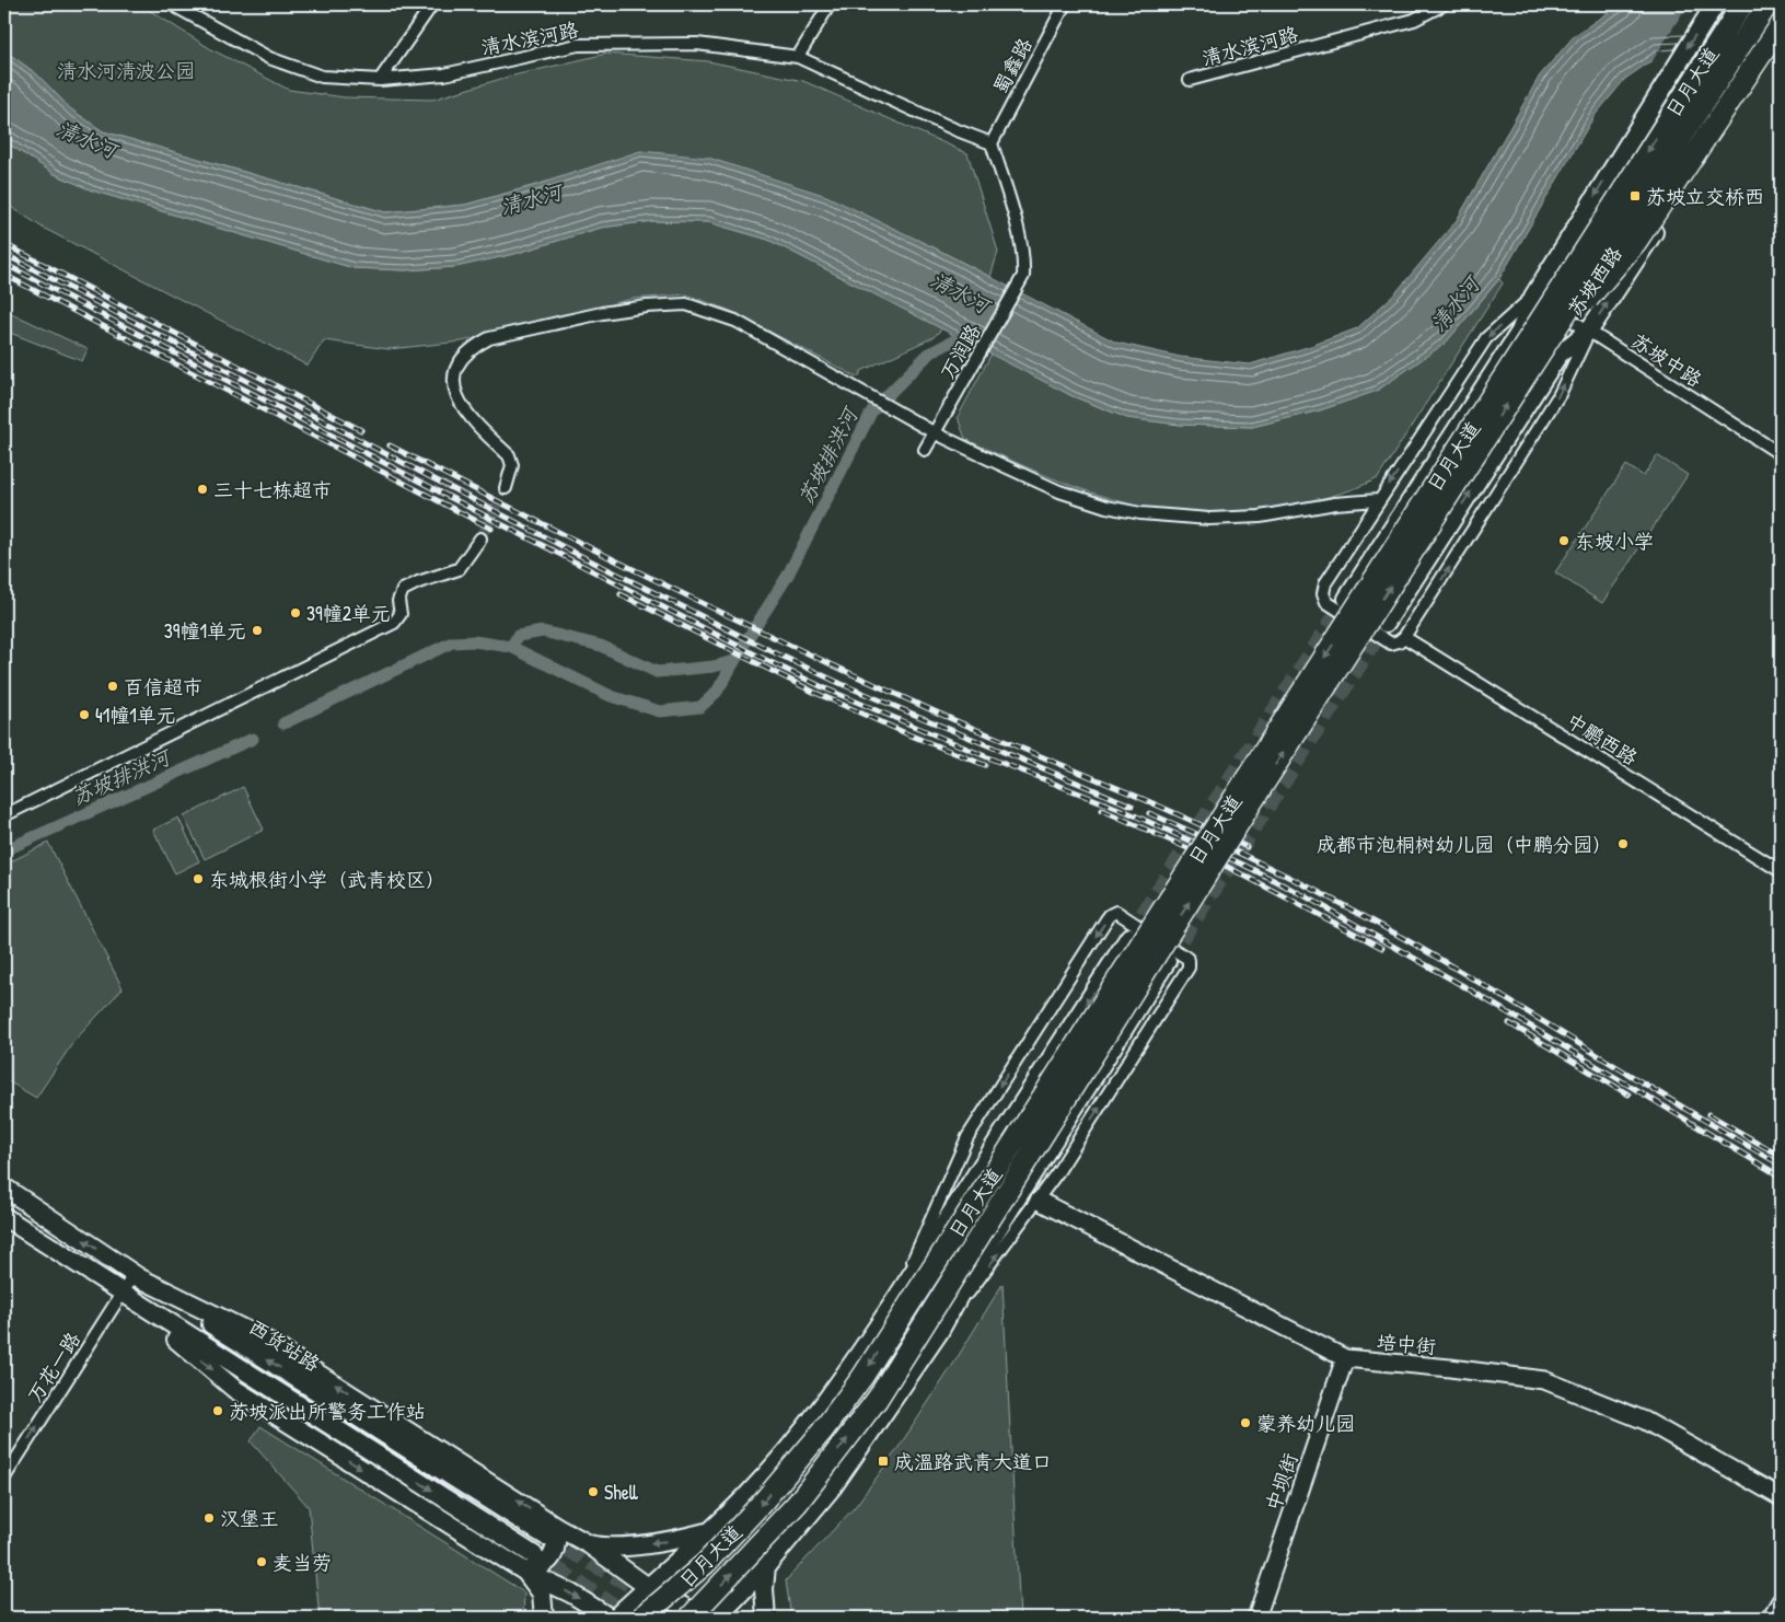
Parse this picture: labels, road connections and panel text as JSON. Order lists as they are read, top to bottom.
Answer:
{
  "streets": {
    "highway": ["日月大道"],
    "main road": ["苏坡西路"],
    "street": [
      "清水滨河路",
      "蜀鑫路",
      "万润路",
      "苏坡中路",
      "中鹏西路",
      "培中街",
      "万花一路",
      "中坝街"
    ]
  },
  "crossings": [
    ["清水滨河路", "蜀鑫路"],
    ["清水滨河路", "万润路"],
    ["蜀鑫路", "万润路"],
    ["苏坡西路", "苏坡中路"],
    ["培中街", "中坝街"]
  ],
  "one_way": ["万花一路"],
  "water": ["清水河", "苏坡排洪河"],
  "parks": ["清水河清波公园"],
  "places": {
    "transit": ["苏坡立交桥西", "成温路武青大道口"],
    "other": [
      "三十七栋超市",
      "东坡小学",
      "39幢2单元",
      "39幢1单元",
      "百信超市",
      "41幢1单元",
      "成都市泡桐树幼儿园（中鹏分园）",
      "东城根街小学（武青校区）",
      "苏坡派出所警务工作站",
      "蒙养幼儿园",
      "Shell",
      "汉堡王",
      "麦当劳"
    ]
  }
}
